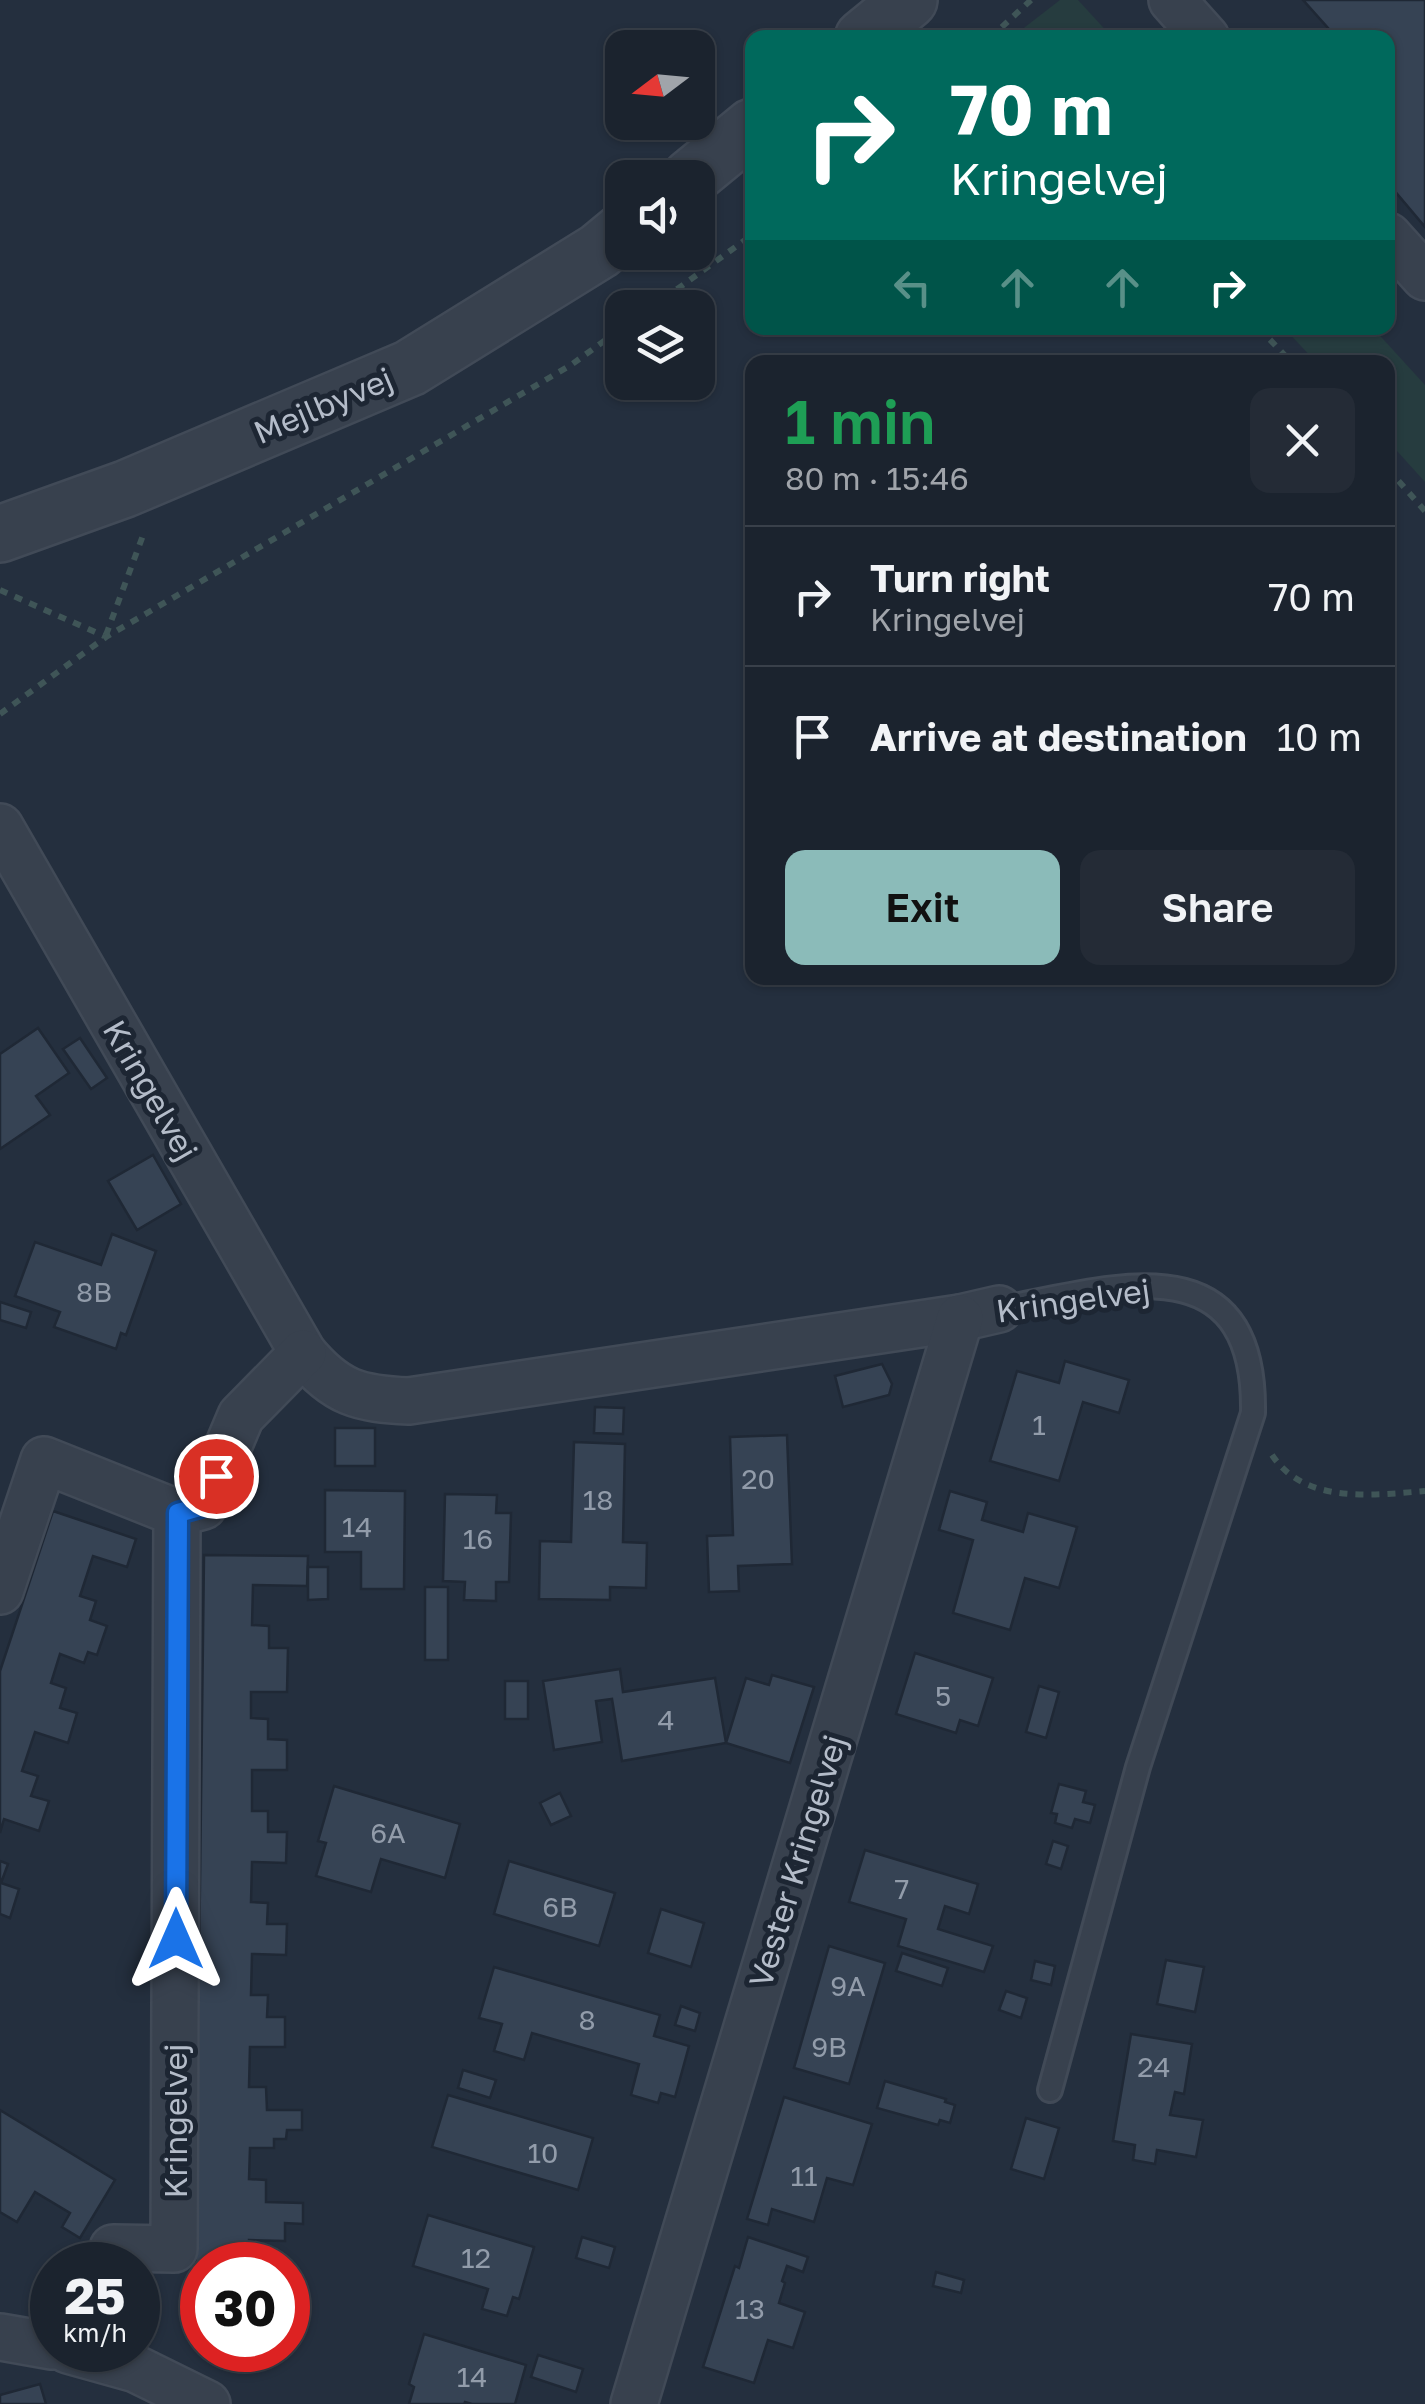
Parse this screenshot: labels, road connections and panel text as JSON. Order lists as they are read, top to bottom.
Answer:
{
  "streets": {
    "street": ["Mejlbyvej", "Kringelvej", "Vester Kringelvej"]
  },
  "crossings": [
    ["Kringelvej", "Vester Kringelvej"]
  ],
  "house_numbers": [
    "8B",
    "1",
    "20",
    "18",
    "14",
    "16",
    "5",
    "4",
    "6A",
    "7",
    "6B",
    "9A",
    "8",
    "9B",
    "24",
    "10",
    "11",
    "12",
    "13",
    "14"
  ],
  "north": "left",
  "page": {
    "turn": ["70 m", "Kringelvej"],
    "heading": ["1 min", "80 m · 15:46"],
    "list": [
      {
        "name": "Turn right",
        "note": "Kringelvej",
        "value": "70 m"
      },
      {
        "name": "Arrive at destination",
        "value": "10 m"
      }
    ],
    "buttons": ["Exit", "Share"],
    "speed": "25 km/h",
    "limit": "30"
  }
}
